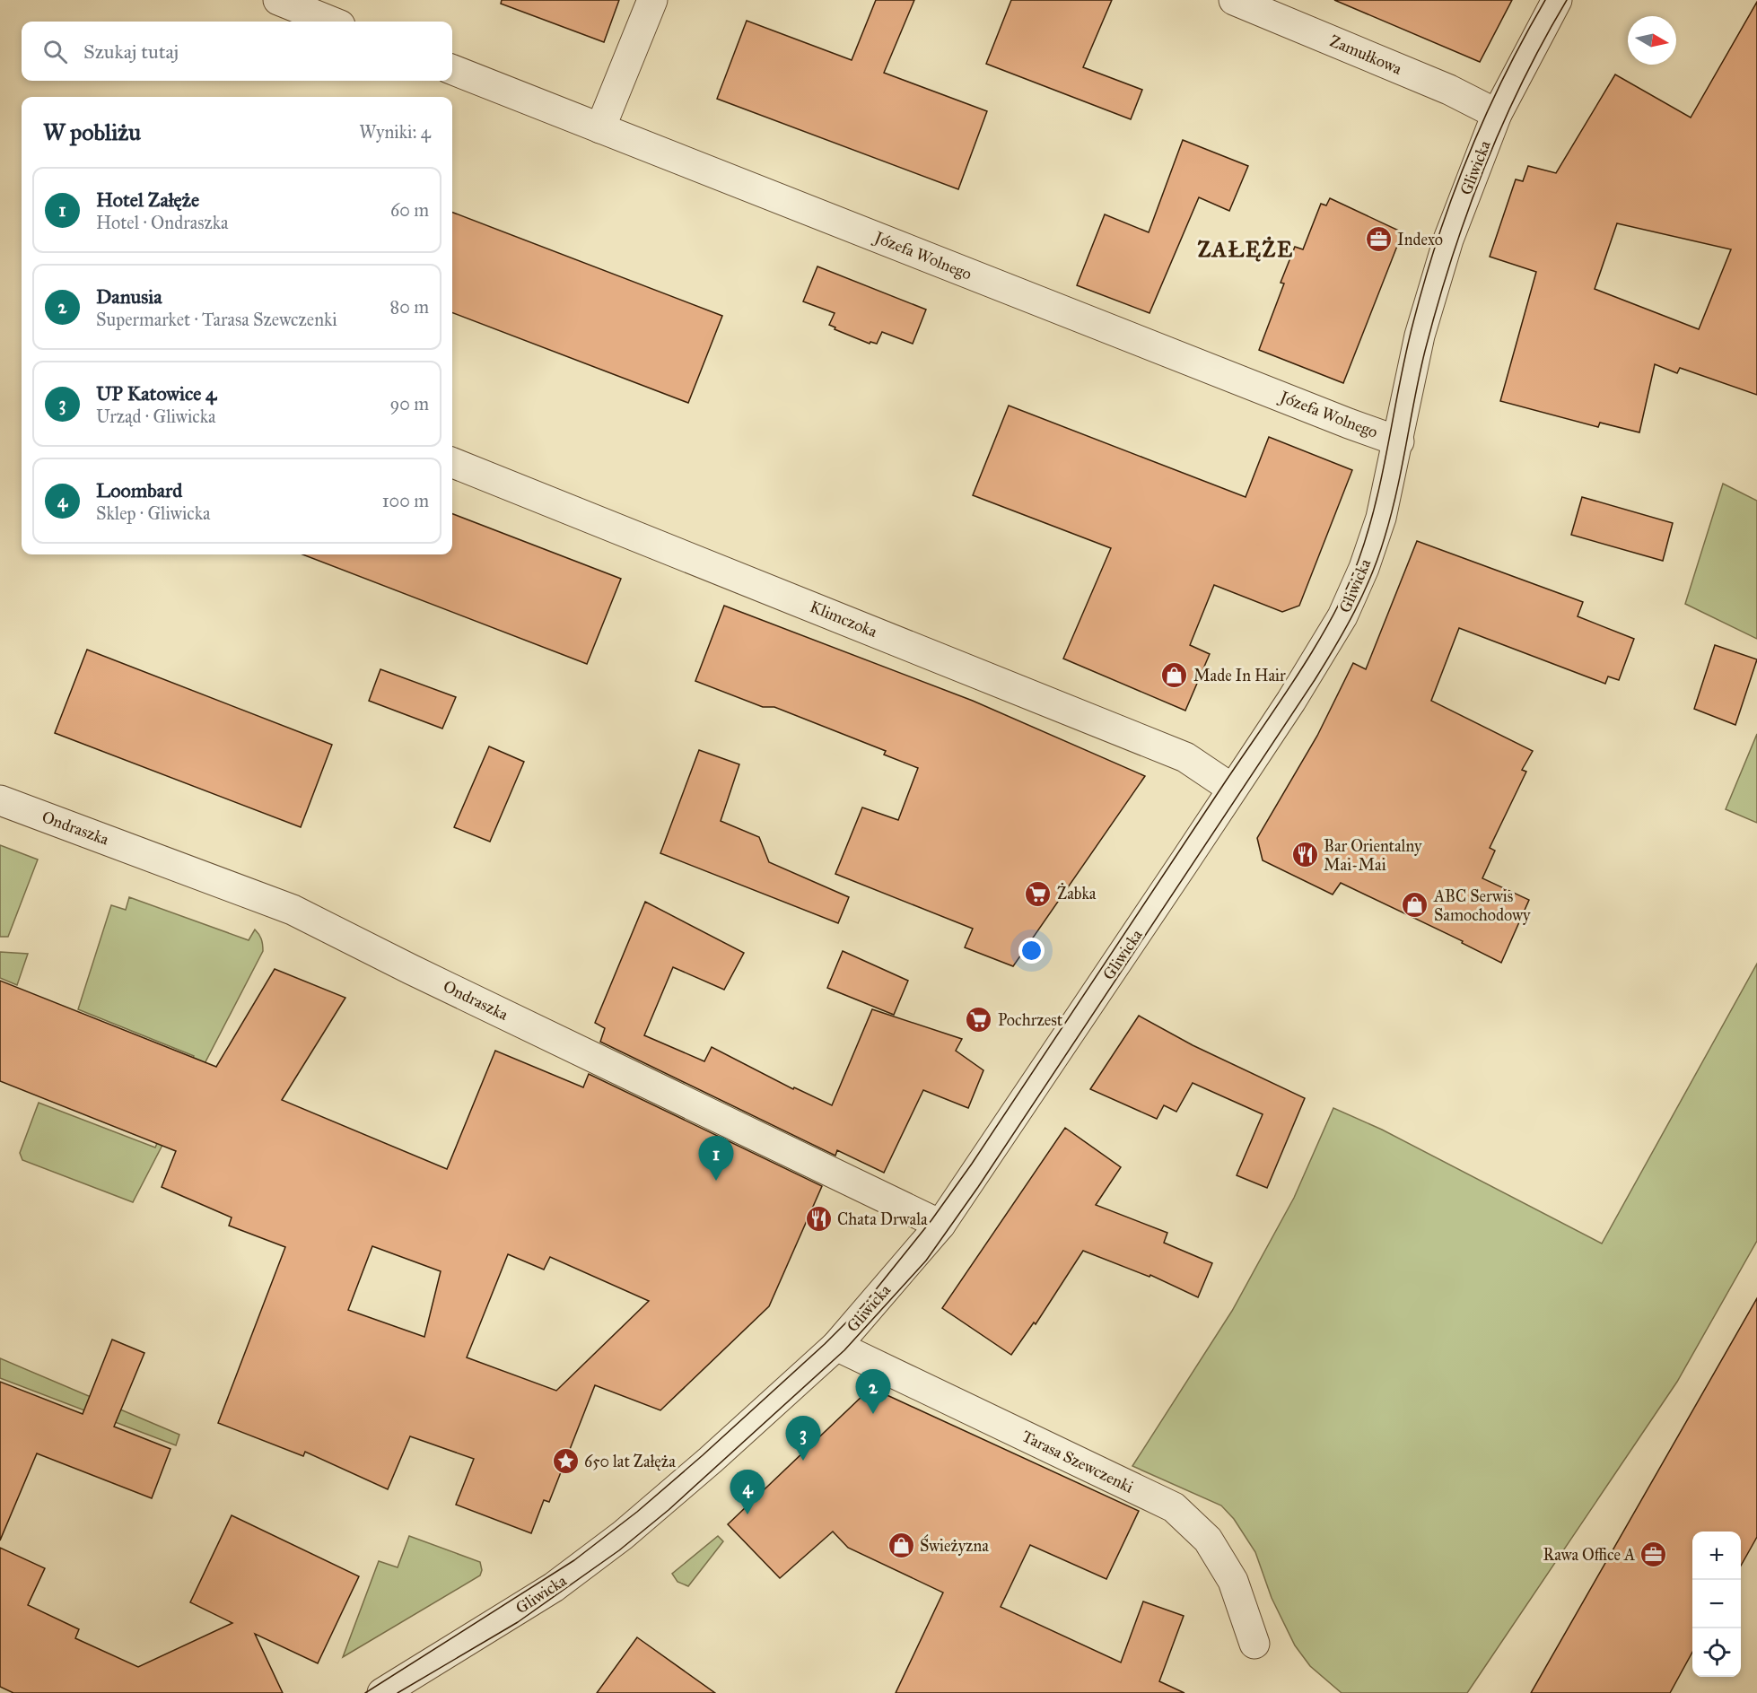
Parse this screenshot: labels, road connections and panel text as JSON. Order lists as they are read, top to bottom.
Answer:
{
  "streets": {
    "street": [
      "Zamułkowa",
      "Gliwicka",
      "Józefa Wolnego",
      "Klimczoka",
      "Ondraszka",
      "Tarasa Szewczenki"
    ]
  },
  "crossings": [
    ["Zamułkowa", "Gliwicka"],
    ["Gliwicka", "Józefa Wolnego"],
    ["Gliwicka", "Klimczoka"],
    ["Gliwicka", "Ondraszka"],
    ["Gliwicka", "Tarasa Szewczenki"]
  ],
  "districts": ["ZAŁĘŻE"],
  "places": {
    "office": ["Indexo", "Rawa Office A"],
    "shop": ["Made In Hair", "ABC Serwis Samochodowy", "Świeżyzna"],
    "restaurant": ["Bar Orientalny Mai-Mai", "Chata Drwala"],
    "supermarket": ["Żabka", "Pochrzest"],
    "place": ["650 lat Załęża"]
  },
  "north": "right",
  "page": {
    "search": "Szukaj tutaj",
    "heading": ["W pobliżu", "Wyniki: 4"],
    "list": [
      {
        "mark": "1",
        "name": "Hotel Załęże",
        "note": "Hotel · Ondraszka",
        "value": "60 m"
      },
      {
        "mark": "2",
        "name": "Danusia",
        "note": "Supermarket · Tarasa Szewczenki",
        "value": "80 m"
      },
      {
        "mark": "3",
        "name": "UP Katowice 4",
        "note": "Urząd · Gliwicka",
        "value": "90 m"
      },
      {
        "mark": "4",
        "name": "Loombard",
        "note": "Sklep · Gliwicka",
        "value": "100 m"
      }
    ],
    "pins": [
      "1",
      "2",
      "3",
      "4"
    ],
    "map_buttons": ["+", "−"]
  }
}
